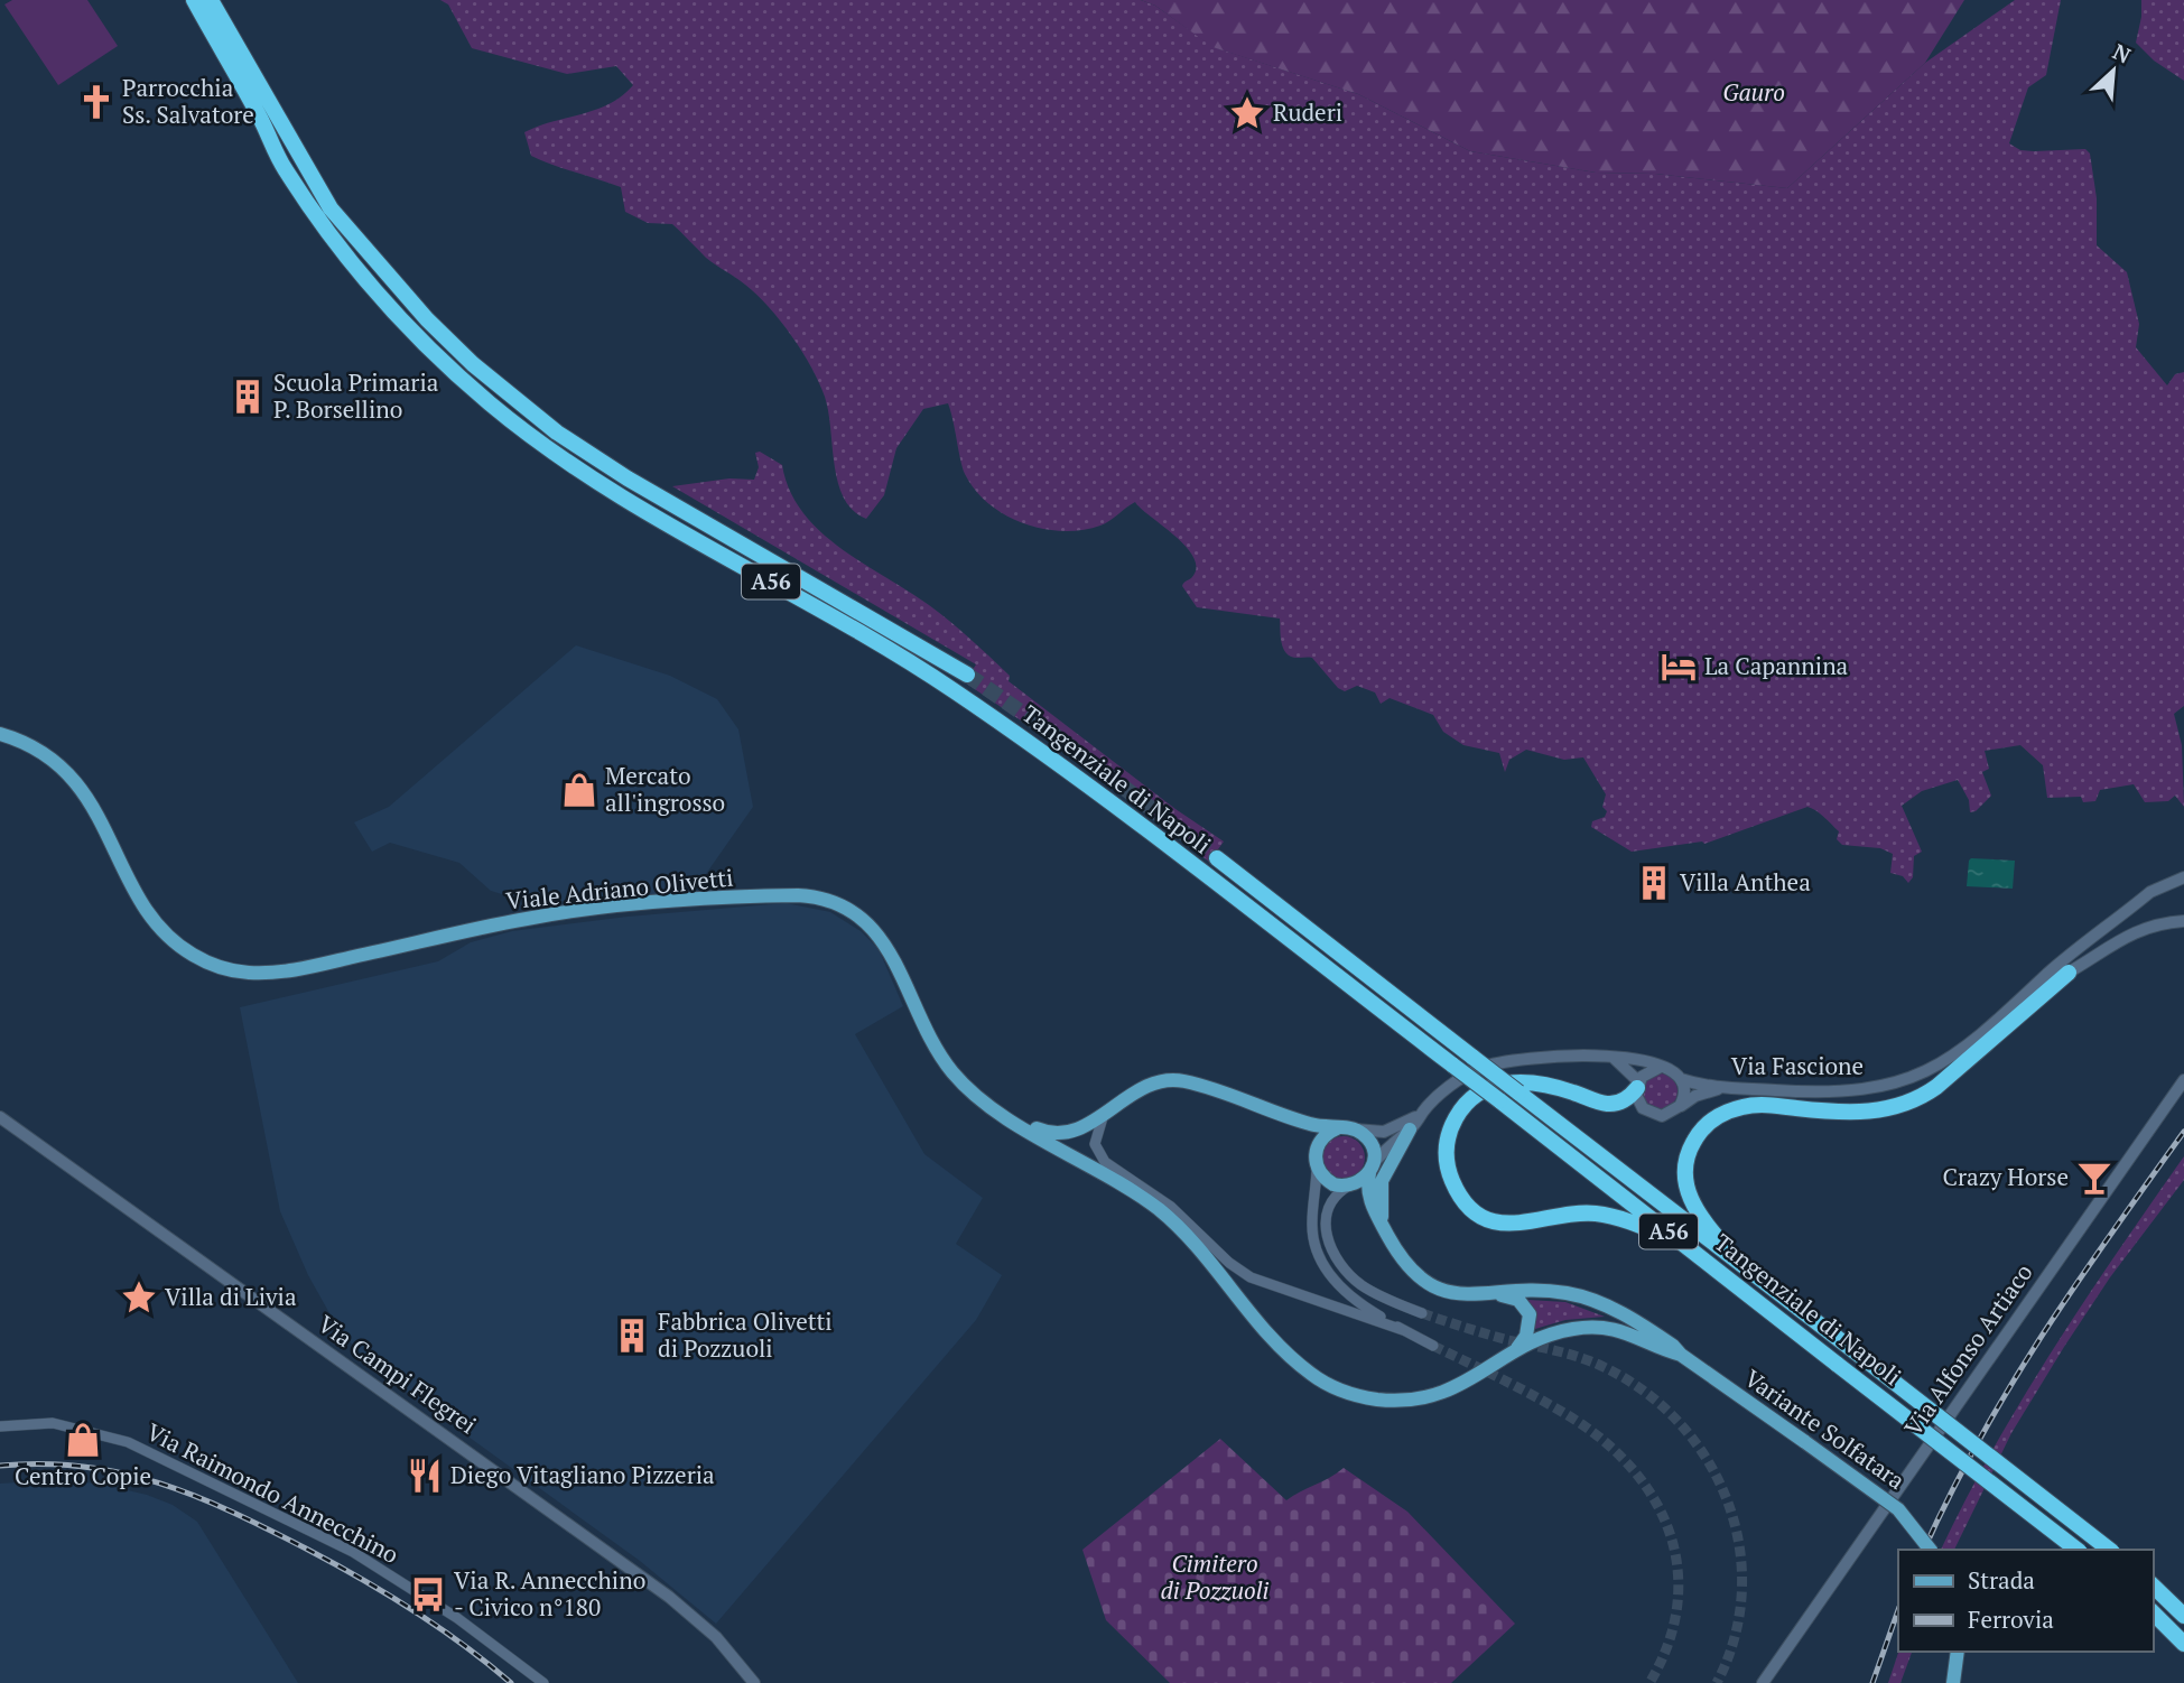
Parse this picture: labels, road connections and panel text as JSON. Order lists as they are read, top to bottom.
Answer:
{
  "streets": {
    "highway": ["A56", "Tangenziale di Napoli"],
    "main road": [
      "Viale Adriano Olivetti",
      "Via Fascione",
      "Via Alfonso Artiaco",
      "Via Campi Flegrei",
      "Variante Solfatara"
    ],
    "street": ["Via Raimondo Annecchino"]
  },
  "crossings": [
    ["Viale Adriano Olivetti", "Variante Solfatara"]
  ],
  "parks": ["Gauro", "Cimitero di Pozzuoli"],
  "places": {
    "church": ["Parrocchia Ss. Salvatore"],
    "place": ["Ruderi", "Villa di Livia"],
    "building": ["Scuola Primaria P. Borsellino", "Villa Anthea", "Fabbrica Olivetti di Pozzuoli"],
    "hotel": ["La Capannina"],
    "shop": ["Mercato all'ingrosso", "Centro Copie"],
    "bar": ["Crazy Horse"],
    "restaurant": ["Diego Vitagliano Pizzeria"],
    "bus stop": ["Via R. Annecchino - Civico n°180"]
  },
  "legend": ["Strada", "Ferrovia"],
  "north": "top right"
}
